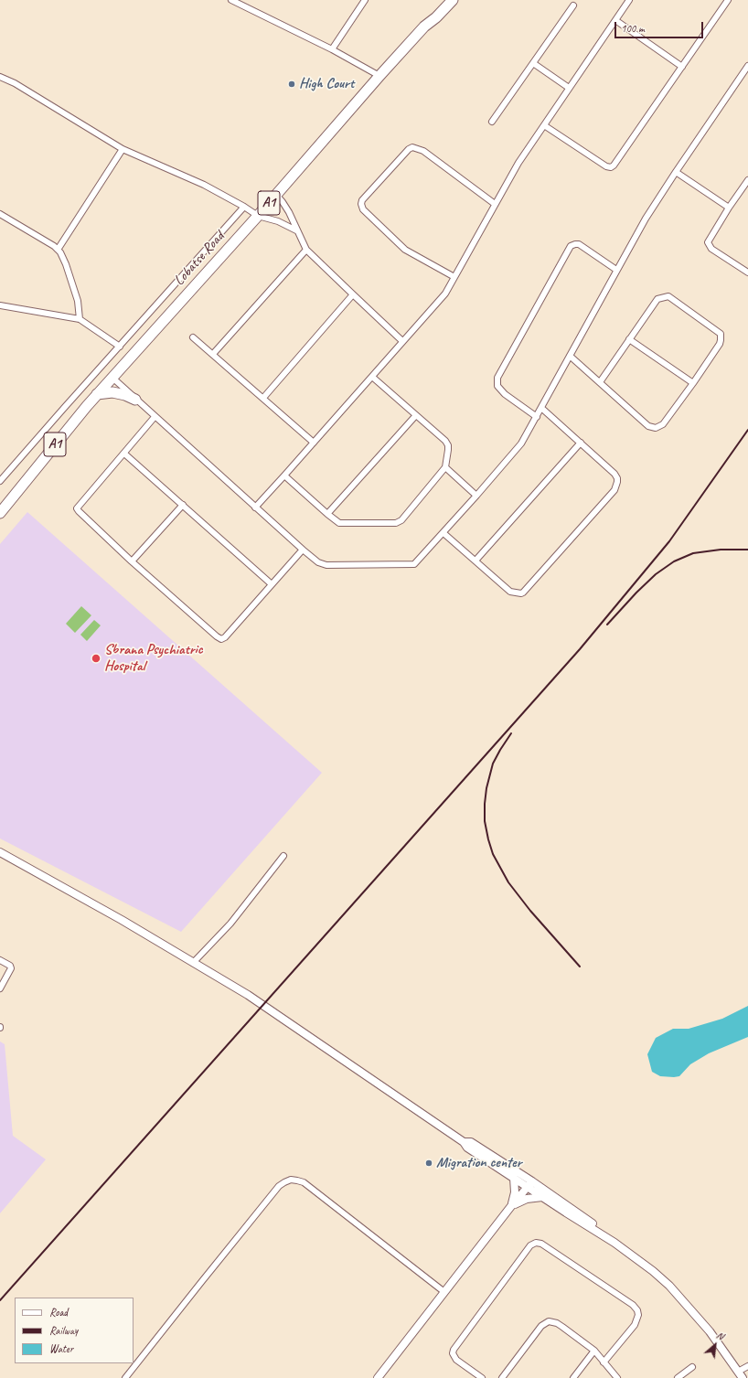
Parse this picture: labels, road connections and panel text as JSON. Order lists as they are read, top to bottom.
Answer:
{
  "streets": {
    "highway": ["A1", "Lobatse Road"]
  },
  "places": ["High Court", "Sbrana Psychiatric Hospital", "Migration center"],
  "legend": ["Road", "Railway", "Water"],
  "scale_bar": "100 m",
  "north": "top right"
}
